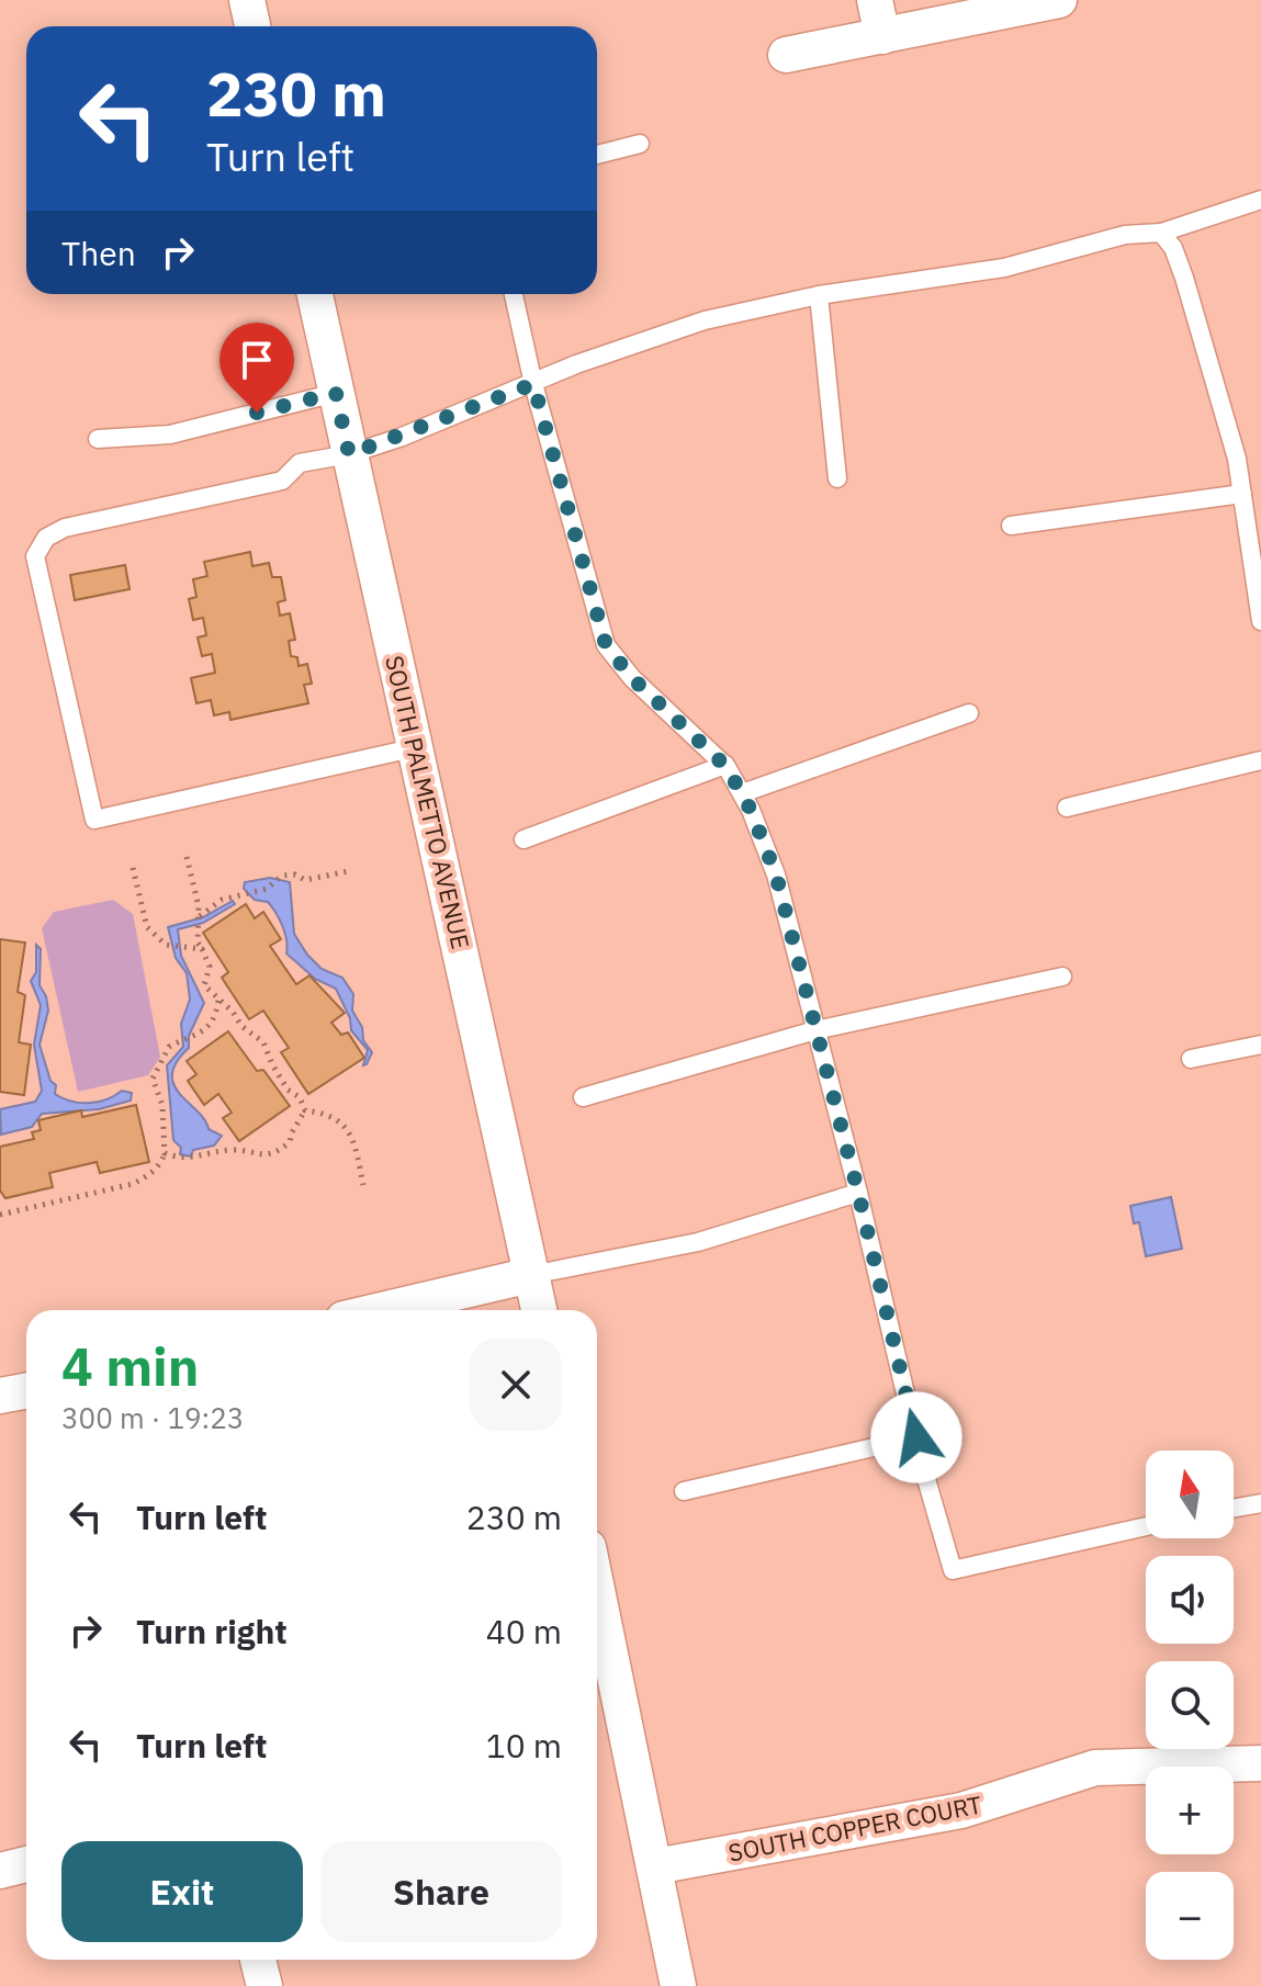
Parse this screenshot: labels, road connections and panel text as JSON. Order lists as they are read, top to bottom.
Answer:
{
  "streets": {
    "street": ["SOUTH PALMETTO AVENUE", "SOUTH COPPER COURT"]
  },
  "north": "top",
  "page": {
    "turn": ["230 m", "Turn left"],
    "then": "Then",
    "heading": ["4 min", "300 m · 19:23"],
    "map_buttons": ["+", "−"],
    "list": [
      {
        "name": "Turn left",
        "value": "230 m"
      },
      {
        "name": "Turn right",
        "value": "40 m"
      },
      {
        "name": "Turn left",
        "value": "10 m"
      }
    ],
    "buttons": ["Exit", "Share"]
  }
}
